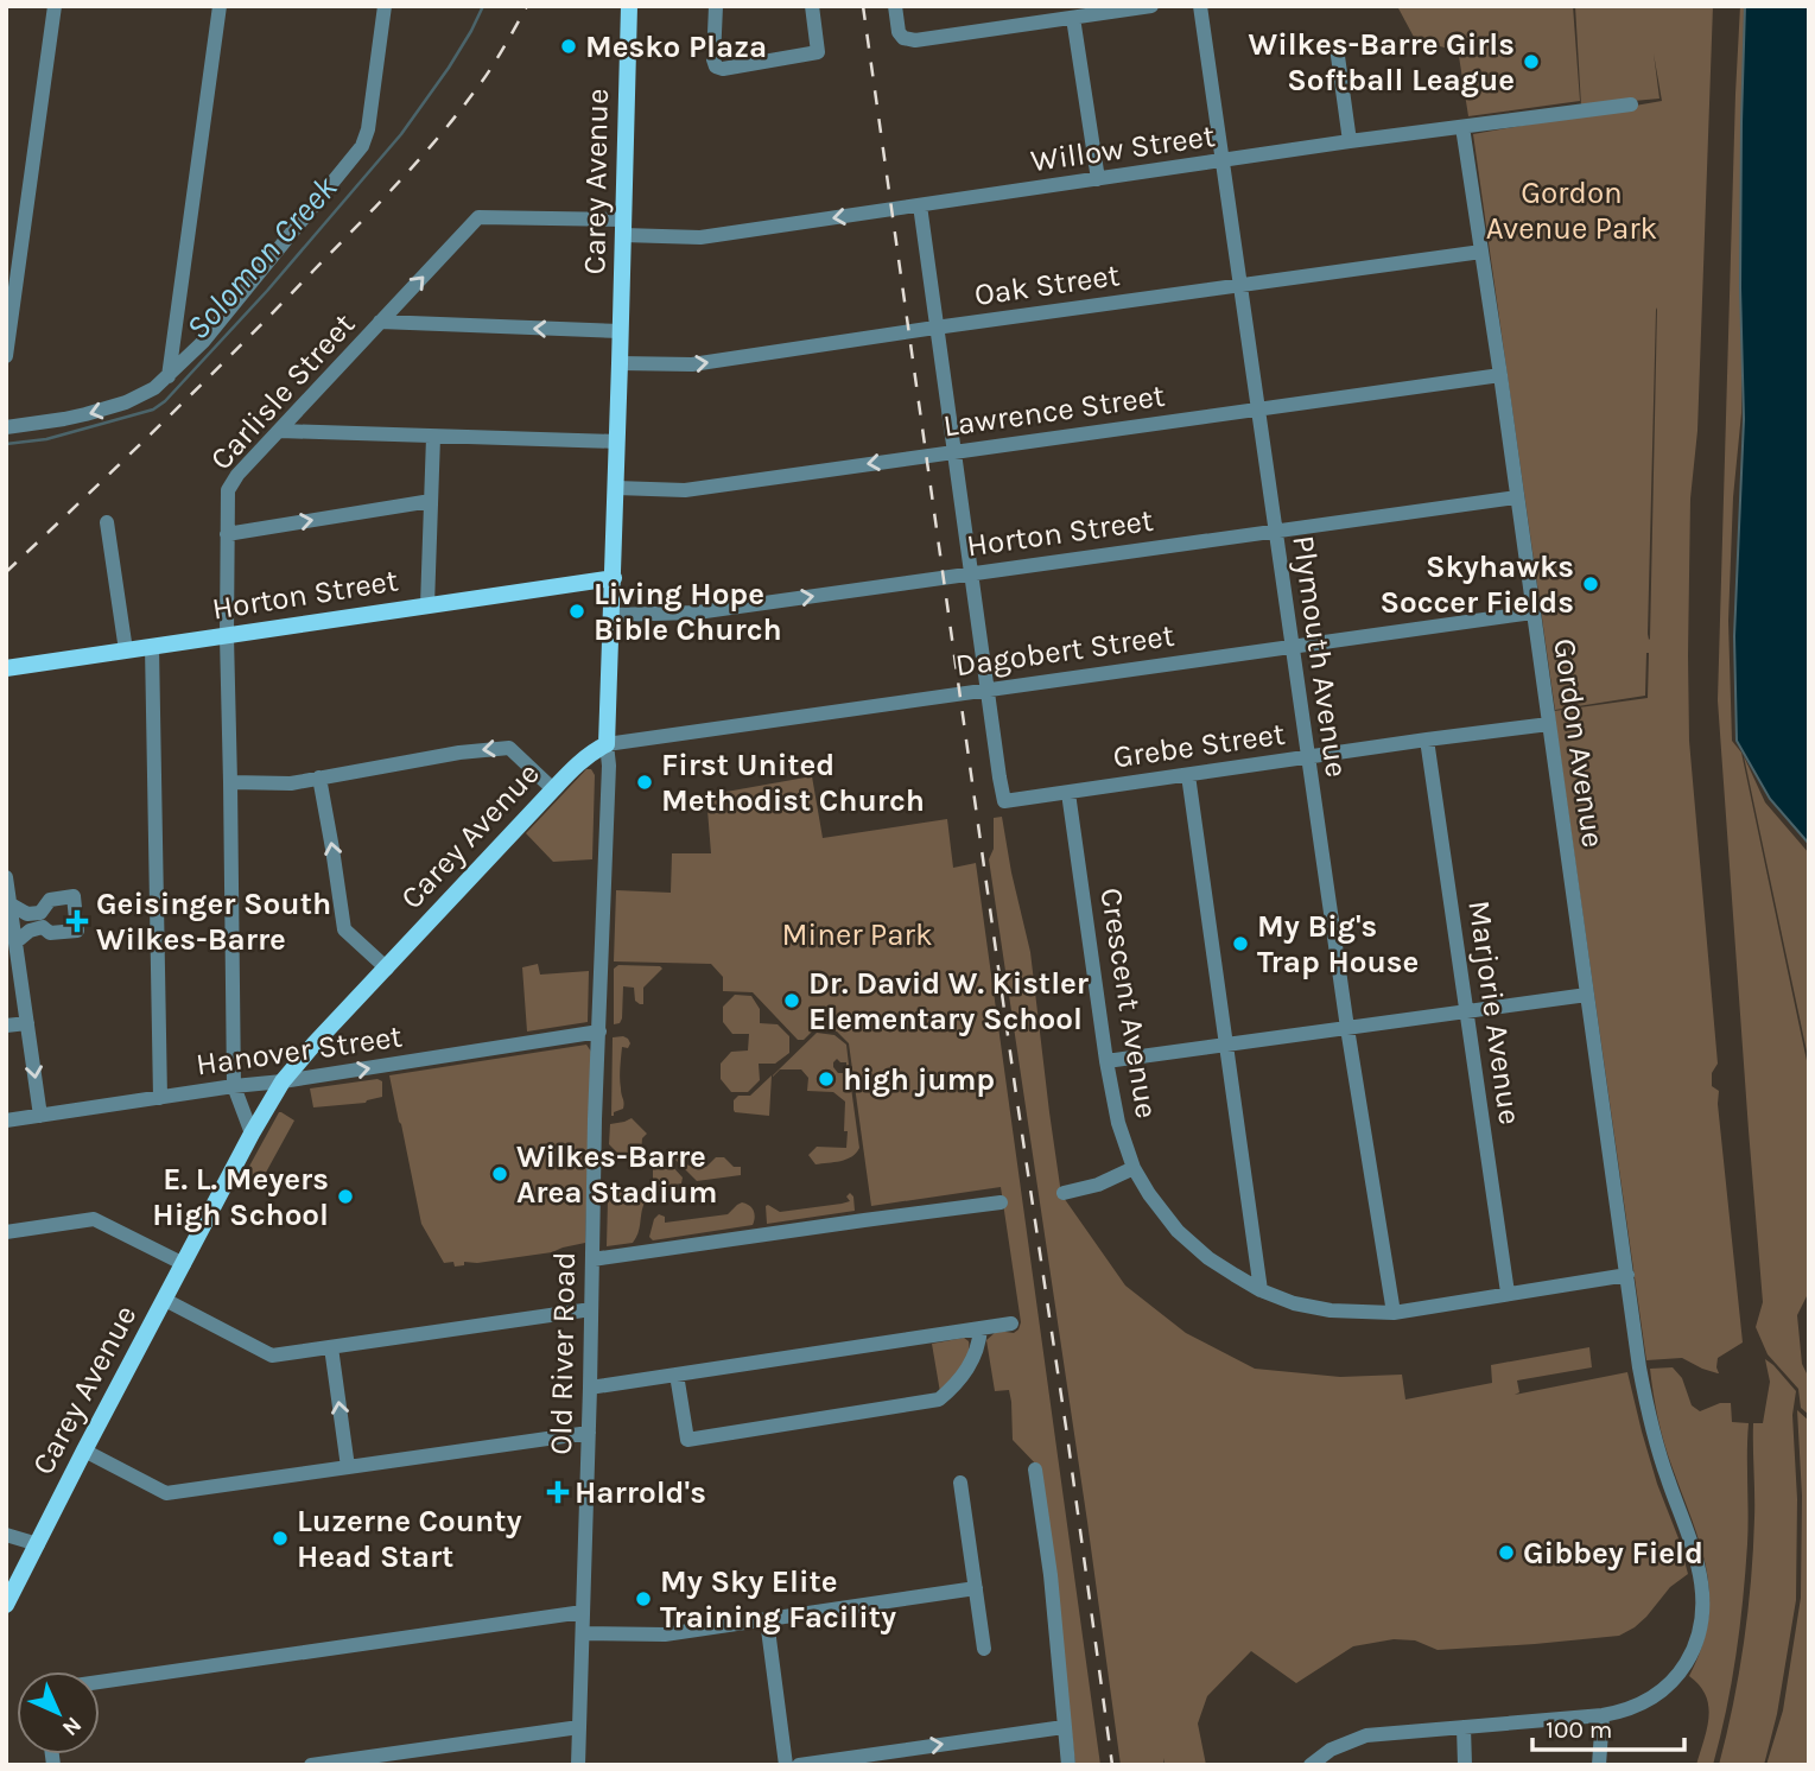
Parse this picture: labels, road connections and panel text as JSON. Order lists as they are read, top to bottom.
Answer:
{
  "streets": {
    "main road": ["Carey Avenue", "Horton Street"],
    "street": [
      "Willow Street",
      "Oak Street",
      "Carlisle Street",
      "Lawrence Street",
      "Dagobert Street",
      "Plymouth Avenue",
      "Gordon Avenue",
      "Grebe Street",
      "Crescent Avenue",
      "Marjorie Avenue",
      "Hanover Street",
      "Old River Road"
    ]
  },
  "crossings": [
    ["Willow Street", "Carey Avenue"],
    ["Willow Street", "Carlisle Street"],
    ["Willow Street", "Plymouth Avenue"],
    ["Willow Street", "Gordon Avenue"],
    ["Carey Avenue", "Oak Street"],
    ["Carey Avenue", "Carlisle Street"],
    ["Carey Avenue", "Lawrence Street"],
    ["Carey Avenue", "Horton Street"],
    ["Carey Avenue", "Dagobert Street"],
    ["Carey Avenue", "Hanover Street"],
    ["Carey Avenue", "Old River Road"],
    ["Oak Street", "Plymouth Avenue"],
    ["Oak Street", "Gordon Avenue"],
    ["Carlisle Street", "Horton Street"],
    ["Carlisle Street", "Hanover Street"],
    ["Lawrence Street", "Plymouth Avenue"],
    ["Lawrence Street", "Gordon Avenue"],
    ["Horton Street", "Plymouth Avenue"],
    ["Horton Street", "Gordon Avenue"],
    ["Dagobert Street", "Plymouth Avenue"],
    ["Dagobert Street", "Gordon Avenue"],
    ["Dagobert Street", "Grebe Street"],
    ["Dagobert Street", "Old River Road"],
    ["Plymouth Avenue", "Grebe Street"],
    ["Plymouth Avenue", "Crescent Avenue"],
    ["Gordon Avenue", "Grebe Street"],
    ["Gordon Avenue", "Crescent Avenue"],
    ["Grebe Street", "Crescent Avenue"],
    ["Grebe Street", "Marjorie Avenue"],
    ["Crescent Avenue", "Marjorie Avenue"],
    ["Hanover Street", "Old River Road"]
  ],
  "one_way": ["Oak Street", "Lawrence Street", "Hanover Street"],
  "water": ["Solomon Creek"],
  "parks": ["Gordon Avenue Park", "Miner Park"],
  "places": {
    "other": [
      "Mesko Plaza",
      "Wilkes-Barre Girls Softball League",
      "Skyhawks Soccer Fields",
      "Living Hope Bible Church",
      "First United Methodist Church",
      "My Big's Trap House",
      "Dr. David W. Kistler Elementary School",
      "high jump",
      "Wilkes-Barre Area Stadium",
      "E. L. Meyers High School",
      "Luzerne County Head Start",
      "Gibbey Field",
      "My Sky Elite Training Facility"
    ],
    "health": ["Geisinger South Wilkes-Barre", "Harrold's"]
  },
  "scale_bar": "100 m",
  "north": "bottom right"
}
